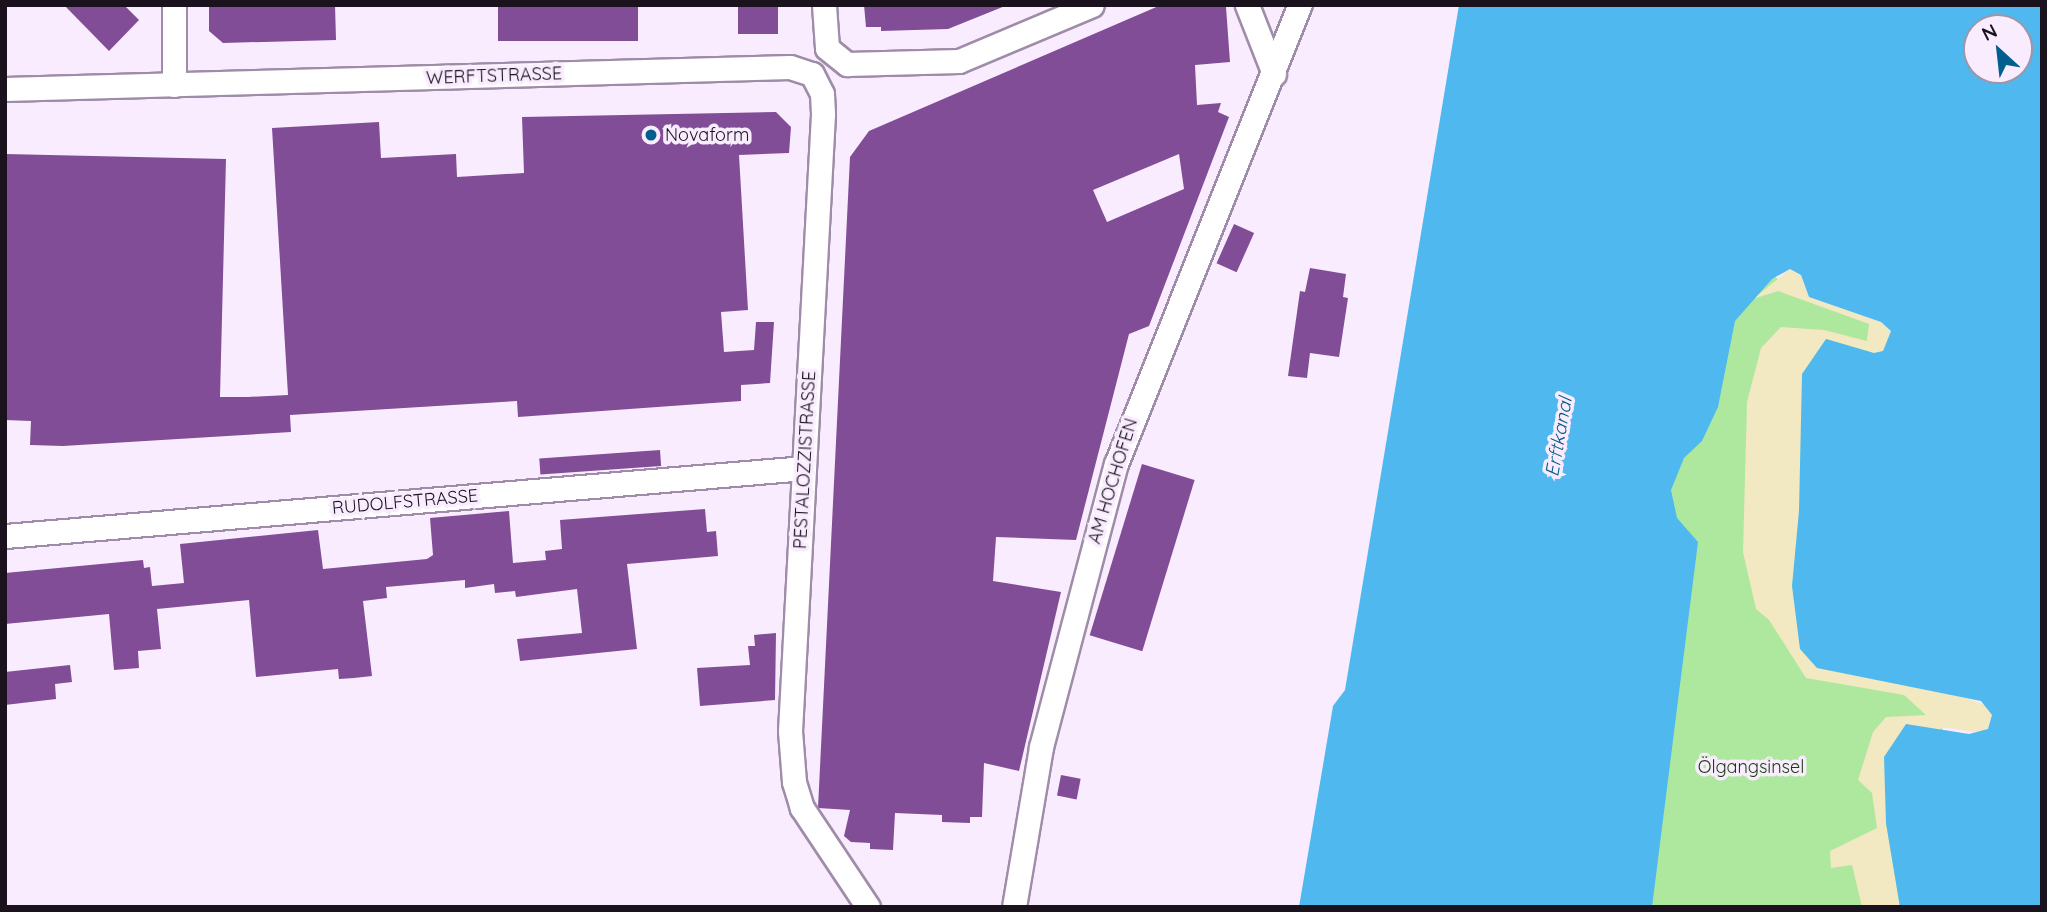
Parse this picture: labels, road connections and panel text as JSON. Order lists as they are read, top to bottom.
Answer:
{
  "streets": {
    "street": [
      "WERFTSTRASSE",
      "PESTALOZZISTRASSE",
      "AM HOCHOFEN",
      "RUDOLFSTRASSE"
    ]
  },
  "crossings": [
    ["WERFTSTRASSE", "PESTALOZZISTRASSE"],
    ["PESTALOZZISTRASSE", "RUDOLFSTRASSE"]
  ],
  "water": ["Erftkanal"],
  "parks": ["Ölgangsinsel"],
  "places": ["Novaform"],
  "north": "top left"
}
